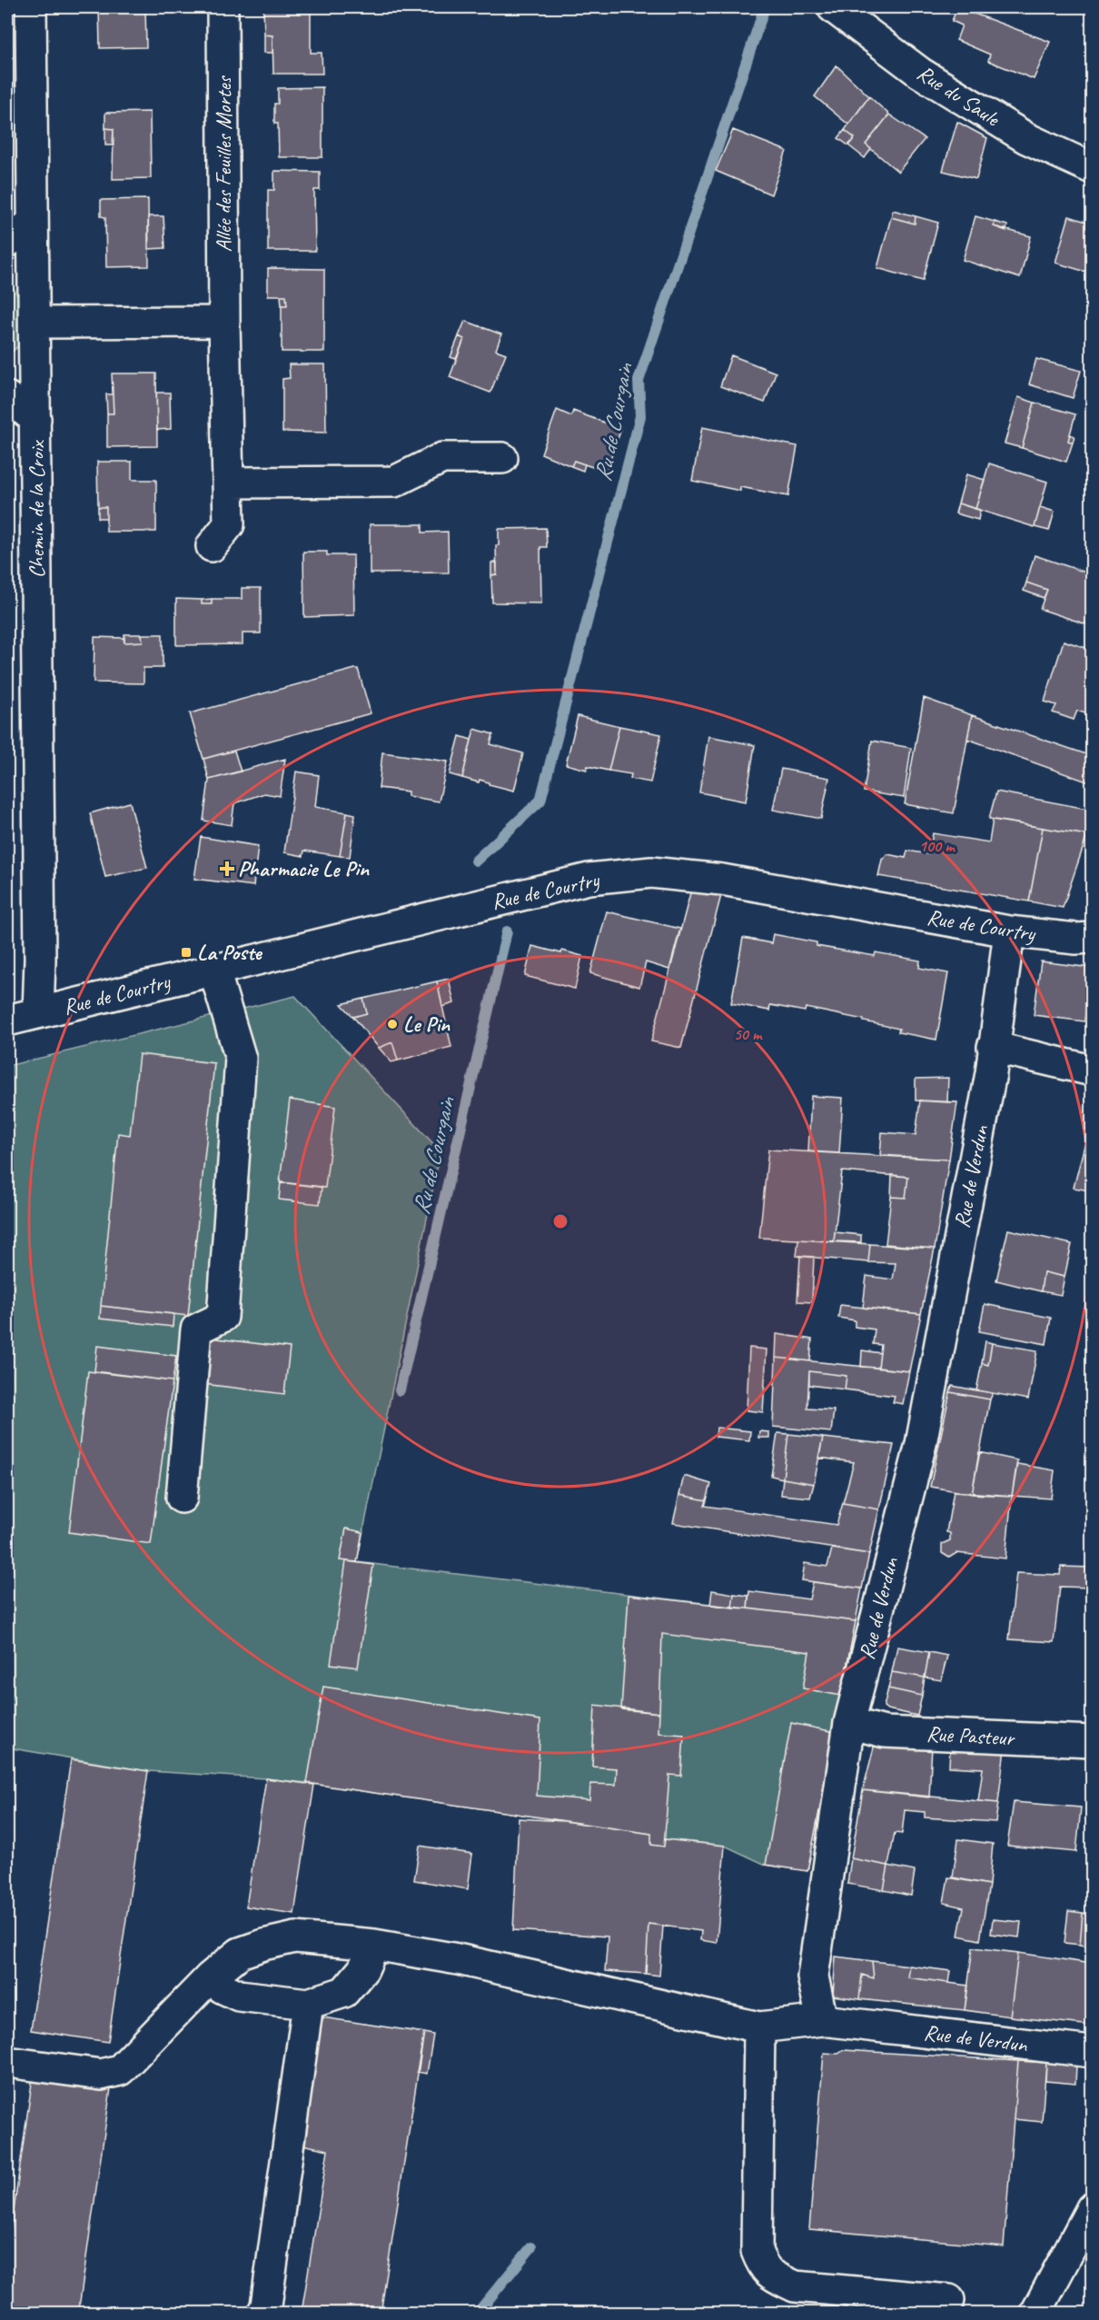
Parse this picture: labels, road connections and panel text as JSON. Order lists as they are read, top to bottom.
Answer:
{
  "streets": {
    "street": [
      "Rue du Saule",
      "Allée des Feuilles Mortes",
      "Chemin de la Croix",
      "Rue de Courtry",
      "Rue de Verdun",
      "Rue Pasteur"
    ]
  },
  "crossings": [
    ["Chemin de la Croix", "Rue de Courtry"],
    ["Rue de Courtry", "Rue de Verdun"],
    ["Rue de Verdun", "Rue Pasteur"]
  ],
  "water": ["Ru de Courgain"],
  "places": {
    "health": ["Pharmacie Le Pin"],
    "transit": ["La Poste"],
    "other": ["Le Pin"]
  },
  "rings": ["100 m", "50 m"]
}
